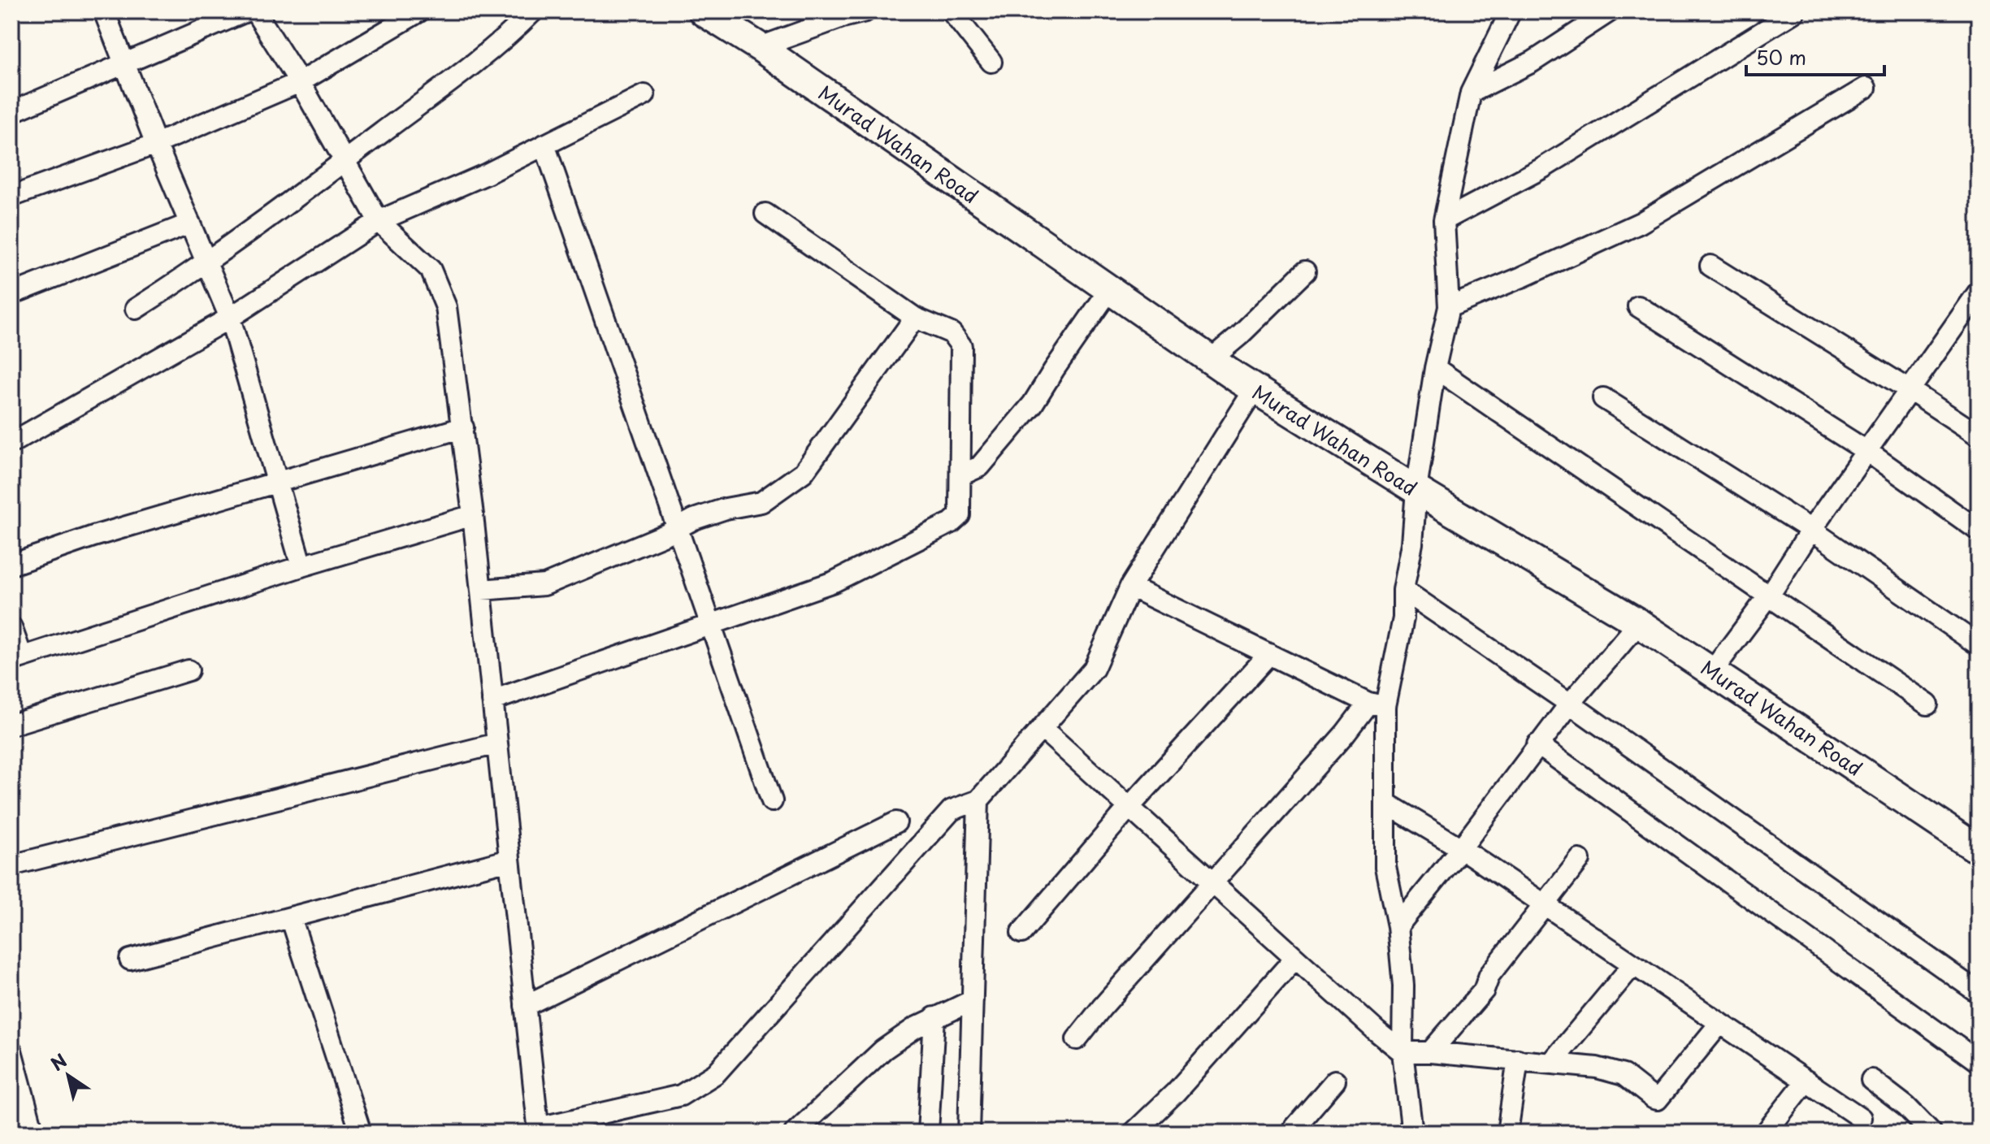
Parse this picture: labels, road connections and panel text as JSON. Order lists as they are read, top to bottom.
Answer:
{
  "streets": {
    "street": ["Murad Wahan Road"]
  },
  "scale_bar": "50 m",
  "north": "top left"
}
